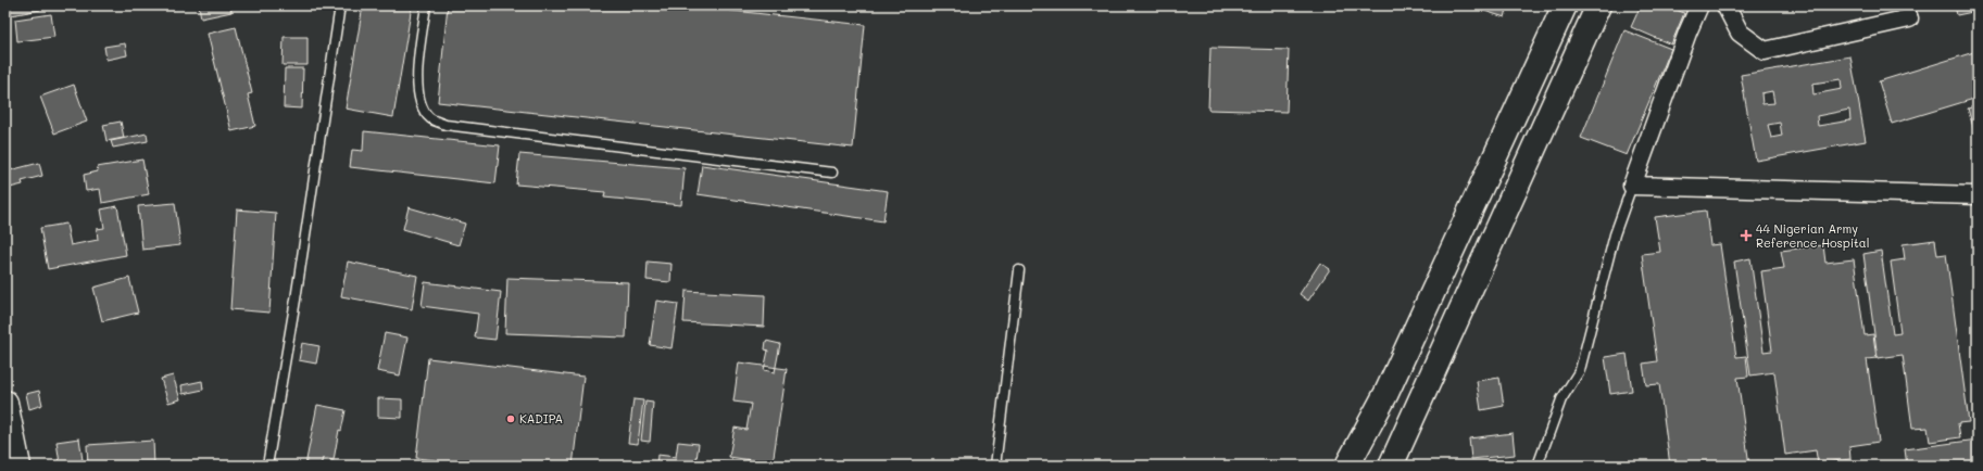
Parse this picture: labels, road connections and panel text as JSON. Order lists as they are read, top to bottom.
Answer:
{
  "places": {
    "health": ["44 Nigerian Army Reference Hospital"],
    "other": ["KADIPA"]
  }
}
